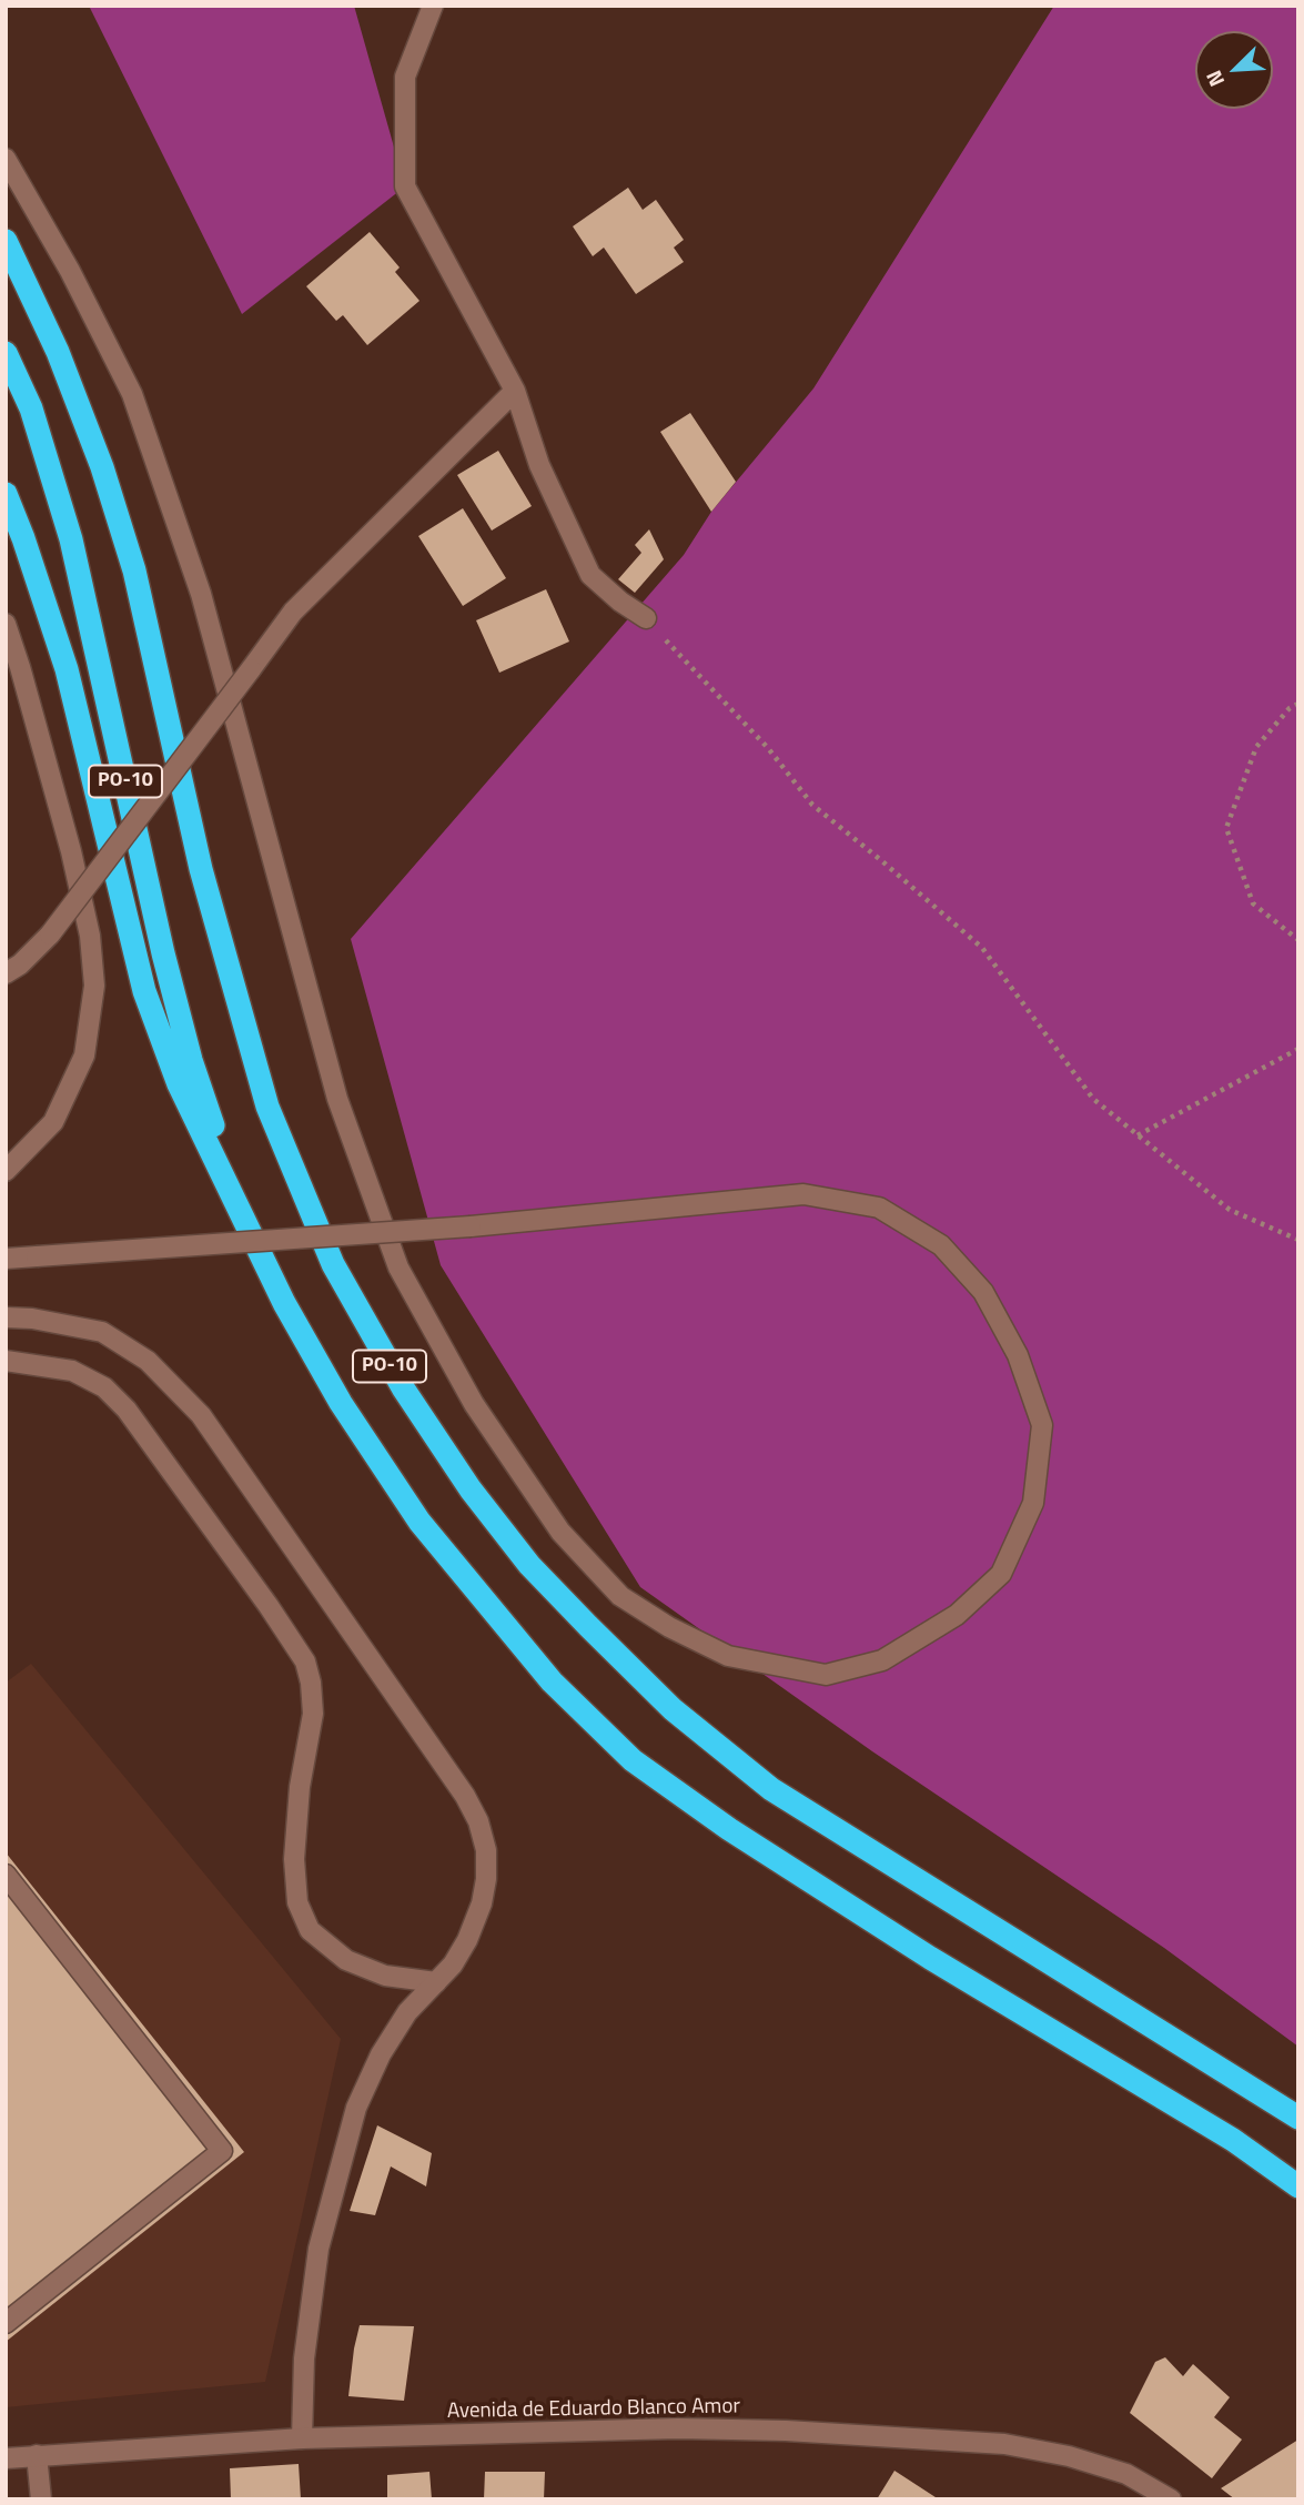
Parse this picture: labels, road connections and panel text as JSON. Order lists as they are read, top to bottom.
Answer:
{
  "streets": {
    "highway": ["PO-10"],
    "street": ["Avenida de Eduardo Blanco Amor"]
  },
  "north": "bottom left"
}
